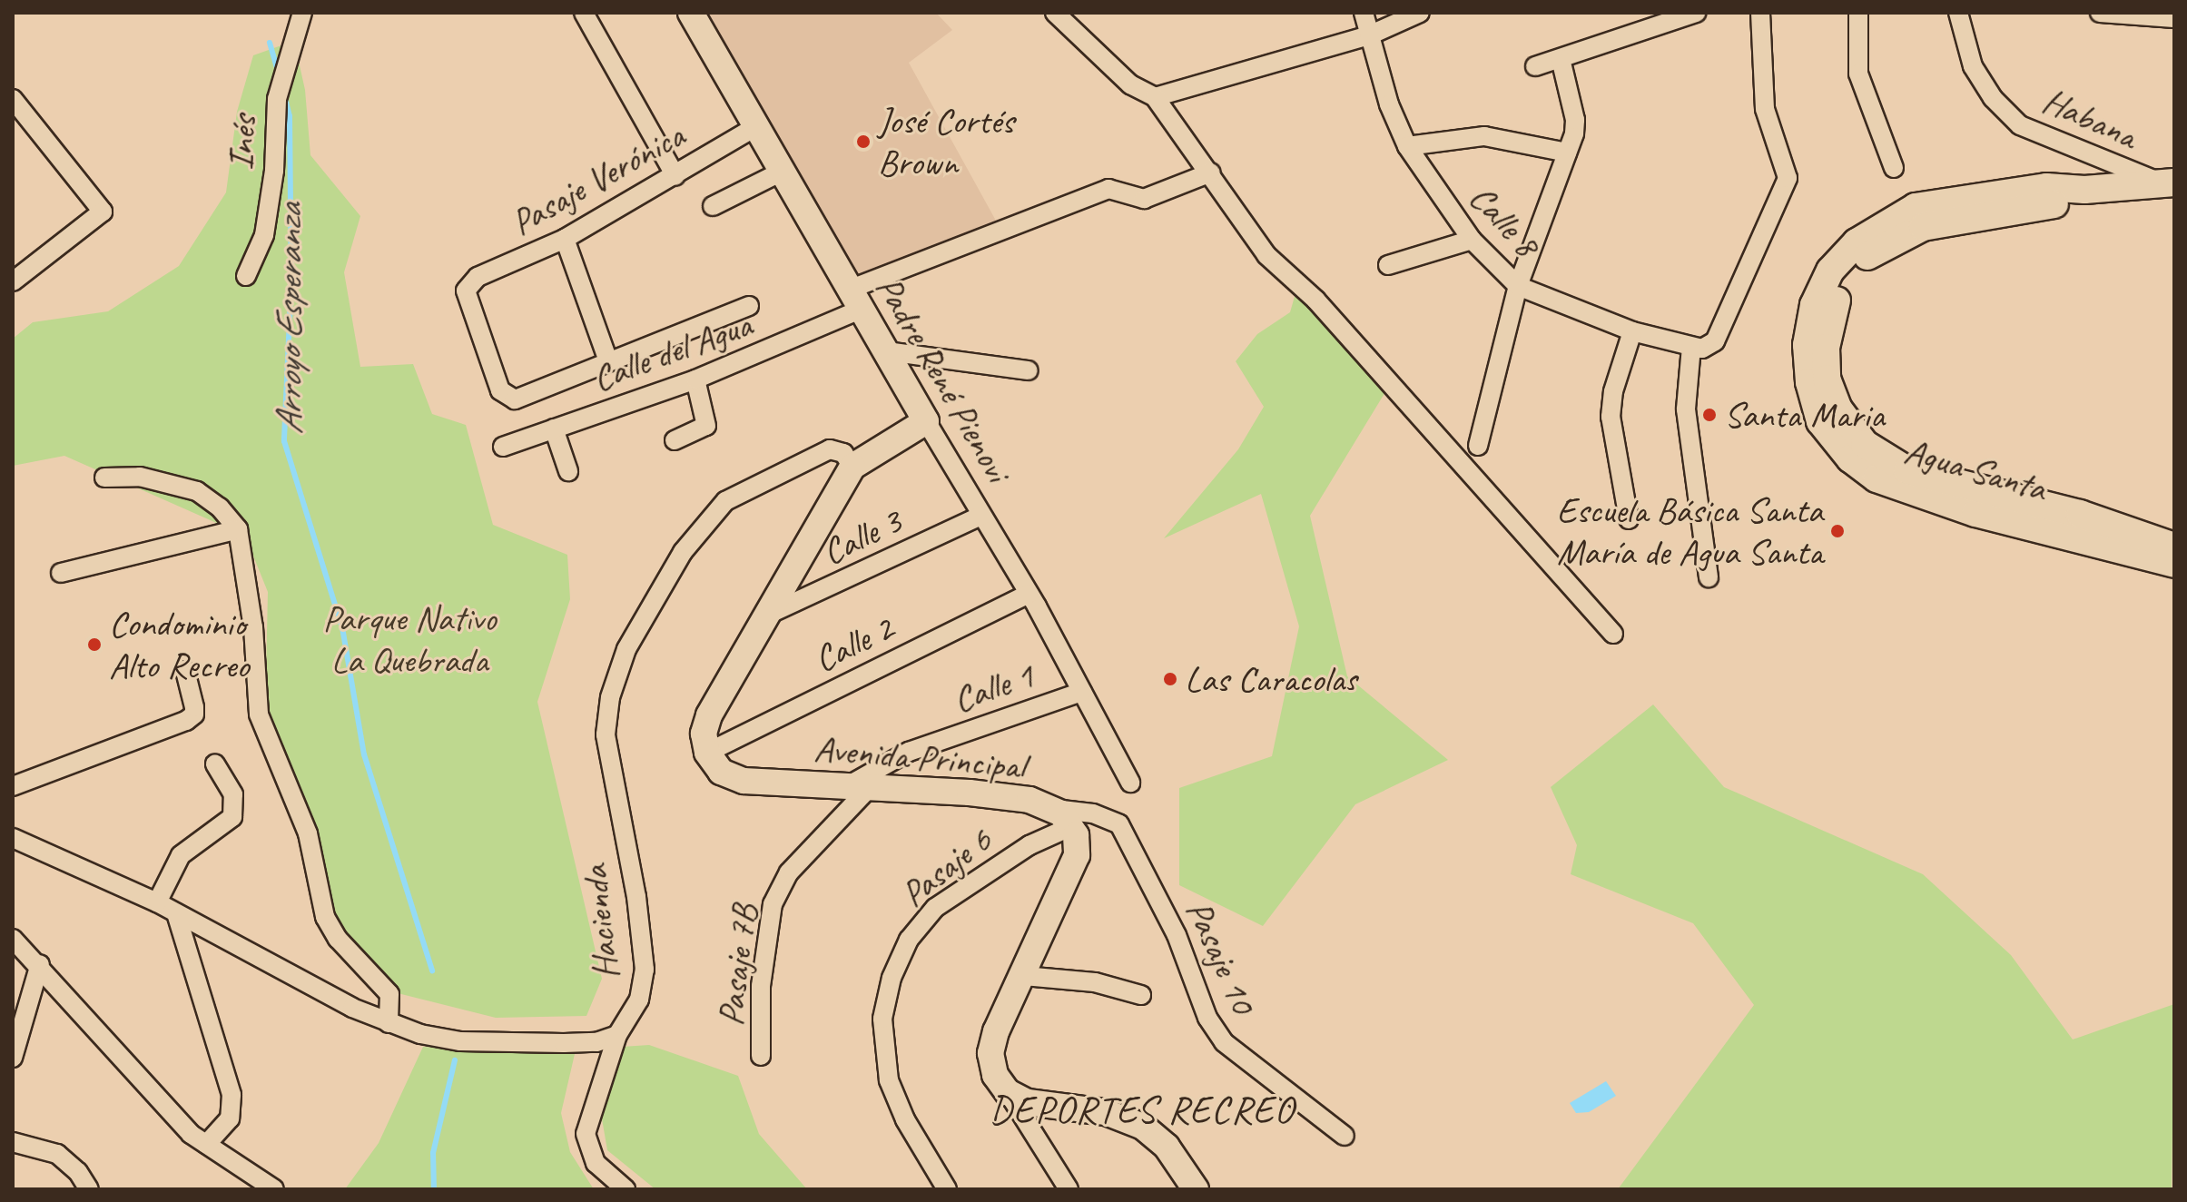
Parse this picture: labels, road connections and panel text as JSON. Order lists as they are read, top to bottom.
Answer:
{
  "streets": {
    "main road": ["Agua Santa"],
    "street": [
      "Habana",
      "Inés",
      "Pasaje Verónica",
      "Calle 8",
      "Calle del Agua",
      "Padre René Pienovi",
      "Calle 3",
      "Calle 2",
      "Calle 1",
      "Avenida Principal",
      "Pasaje 6",
      "Hacienda",
      "Pasaje 10",
      "Pasaje 7B"
    ]
  },
  "crossings": [
    ["Habana", "Agua Santa"],
    ["Pasaje Verónica", "Padre René Pienovi"],
    ["Calle del Agua", "Padre René Pienovi"],
    ["Padre René Pienovi", "Calle 3"],
    ["Padre René Pienovi", "Calle 2"],
    ["Padre René Pienovi", "Calle 1"],
    ["Calle 2", "Avenida Principal"],
    ["Calle 1", "Avenida Principal"],
    ["Calle 1", "Pasaje 7B"],
    ["Avenida Principal", "Pasaje 6"],
    ["Avenida Principal", "Pasaje 10"],
    ["Avenida Principal", "Pasaje 7B"],
    ["Pasaje 6", "Pasaje 10"]
  ],
  "districts": ["DEPORTES RECREO"],
  "water": ["Arroyo Esperanza"],
  "parks": ["Parque Nativo La Quebrada"],
  "places": [
    "José Cortés Brown",
    "Santa Maria",
    "Escuela Básica Santa María de Agua Santa",
    "Condominio Alto Recreo",
    "Las Caracolas"
  ]
}
